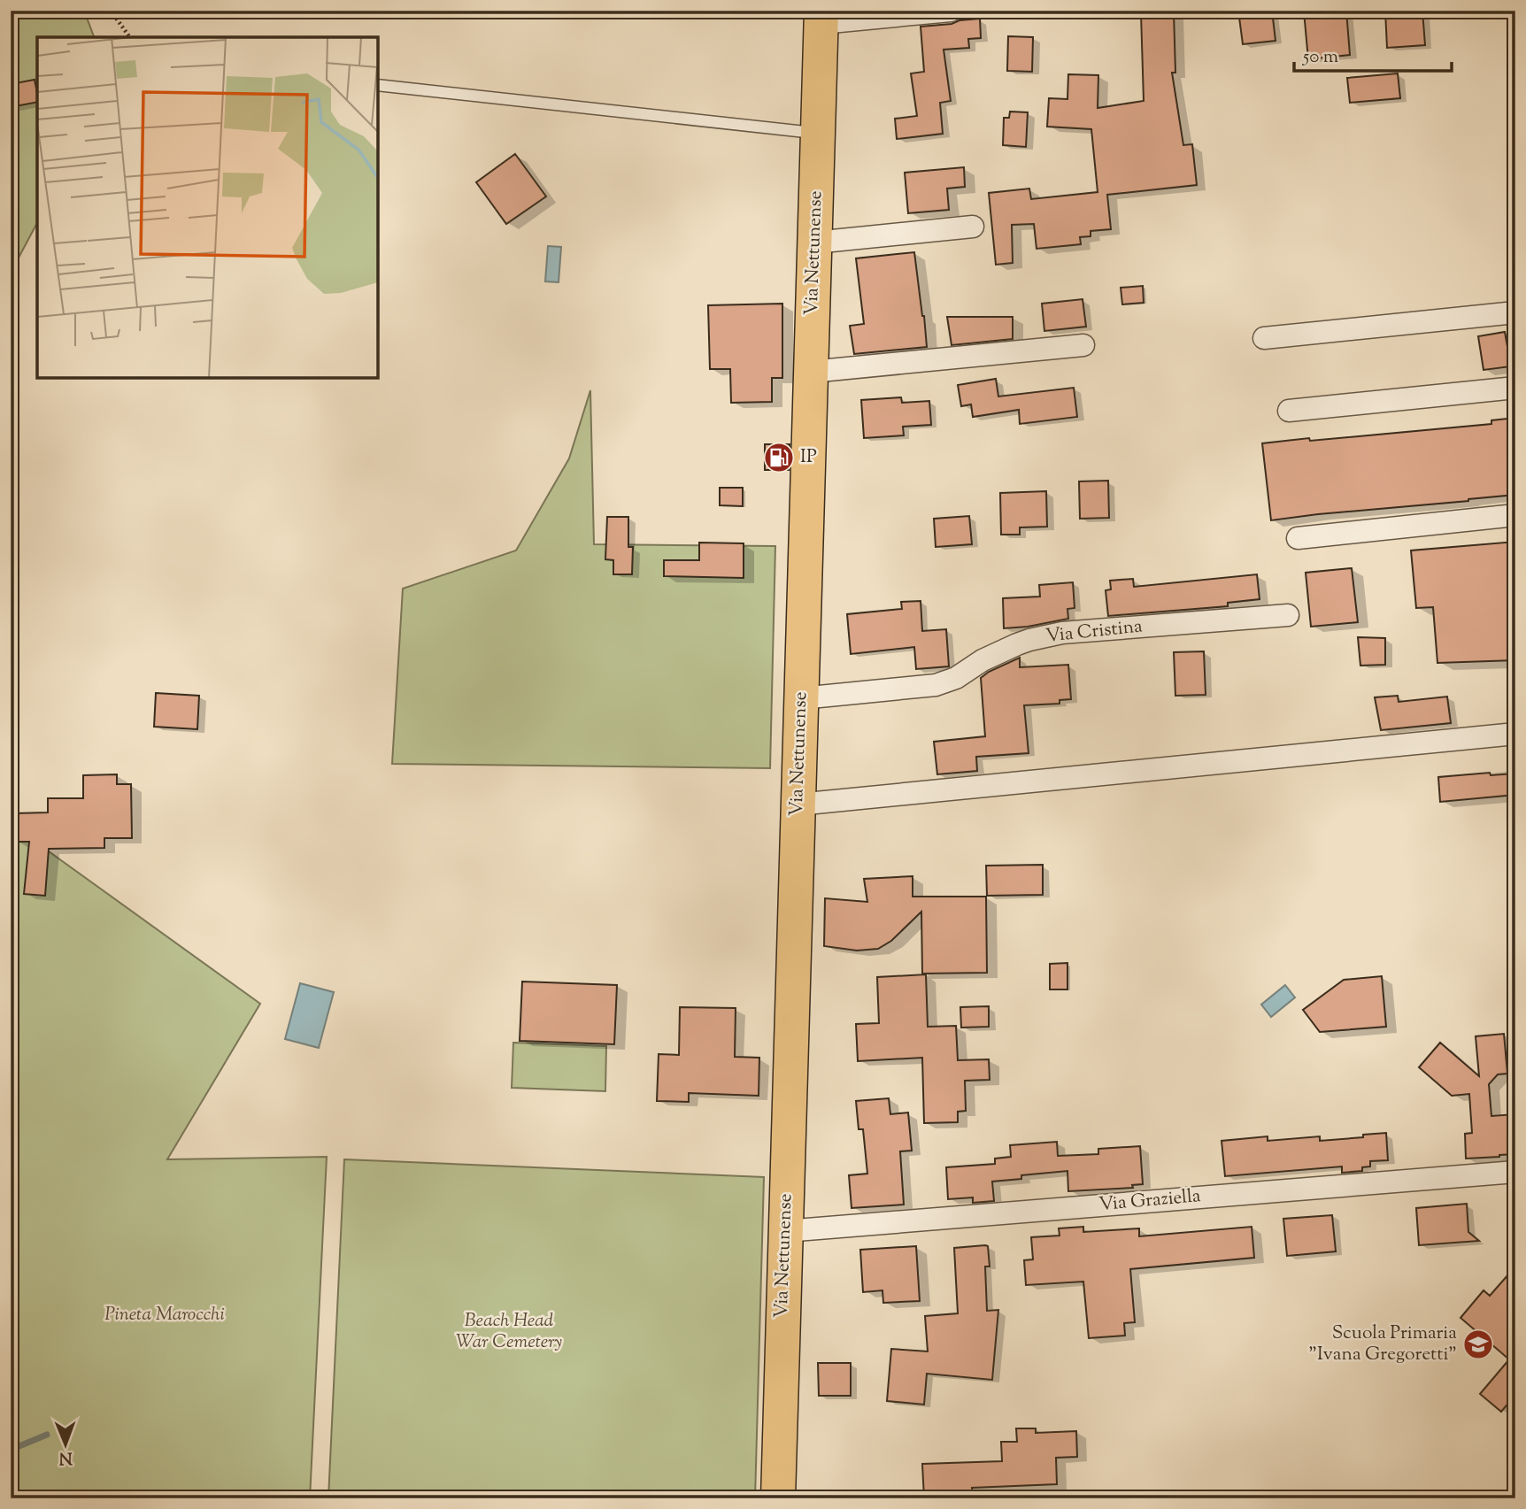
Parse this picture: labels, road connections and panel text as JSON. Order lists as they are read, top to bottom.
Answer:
{
  "streets": {
    "main road": ["Via Nettunense"],
    "street": ["Via Cristina", "Via Graziella"]
  },
  "crossings": [
    ["Via Nettunense", "Via Cristina"],
    ["Via Nettunense", "Via Graziella"]
  ],
  "parks": ["Pineta Marocchi", "Beach Head War Cemetery"],
  "places": {
    "fuel station": ["IP"],
    "school or university": ["Scuola Primaria \"Ivana Gregoretti\""]
  },
  "scale_bar": "50 m",
  "north": "bottom"
}
